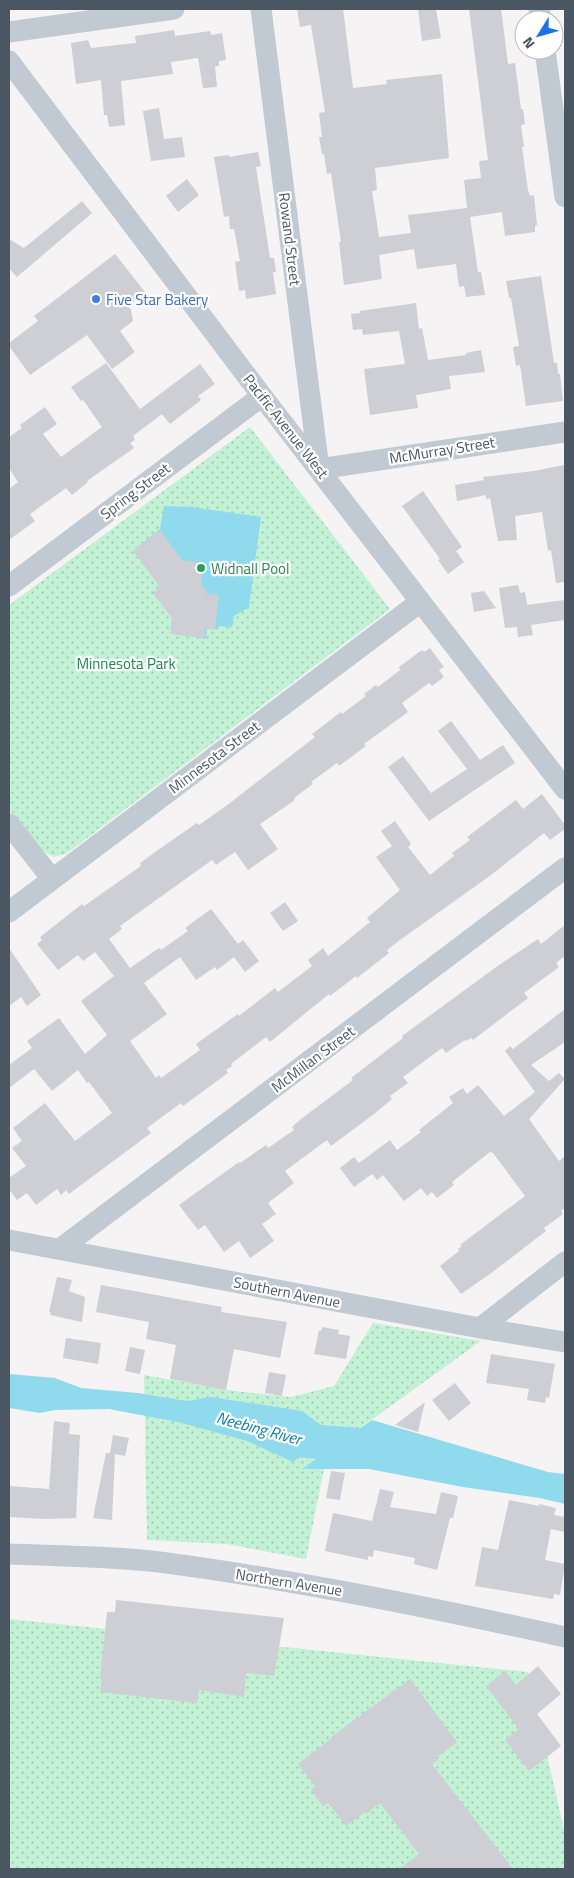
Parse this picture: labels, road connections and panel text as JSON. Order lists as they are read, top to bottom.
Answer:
{
  "streets": {
    "street": [
      "Rowand Street",
      "Pacific Avenue West",
      "McMurray Street",
      "Spring Street",
      "Minnesota Street",
      "McMillan Street",
      "Southern Avenue",
      "Northern Avenue"
    ]
  },
  "crossings": [
    ["Rowand Street", "Pacific Avenue West"],
    ["Rowand Street", "McMurray Street"],
    ["Pacific Avenue West", "McMurray Street"],
    ["Pacific Avenue West", "Spring Street"],
    ["Pacific Avenue West", "Minnesota Street"],
    ["McMillan Street", "Southern Avenue"]
  ],
  "water": ["Neebing River"],
  "parks": ["Minnesota Park"],
  "places": ["Five Star Bakery", "Widnall Pool"],
  "north": "bottom left"
}
